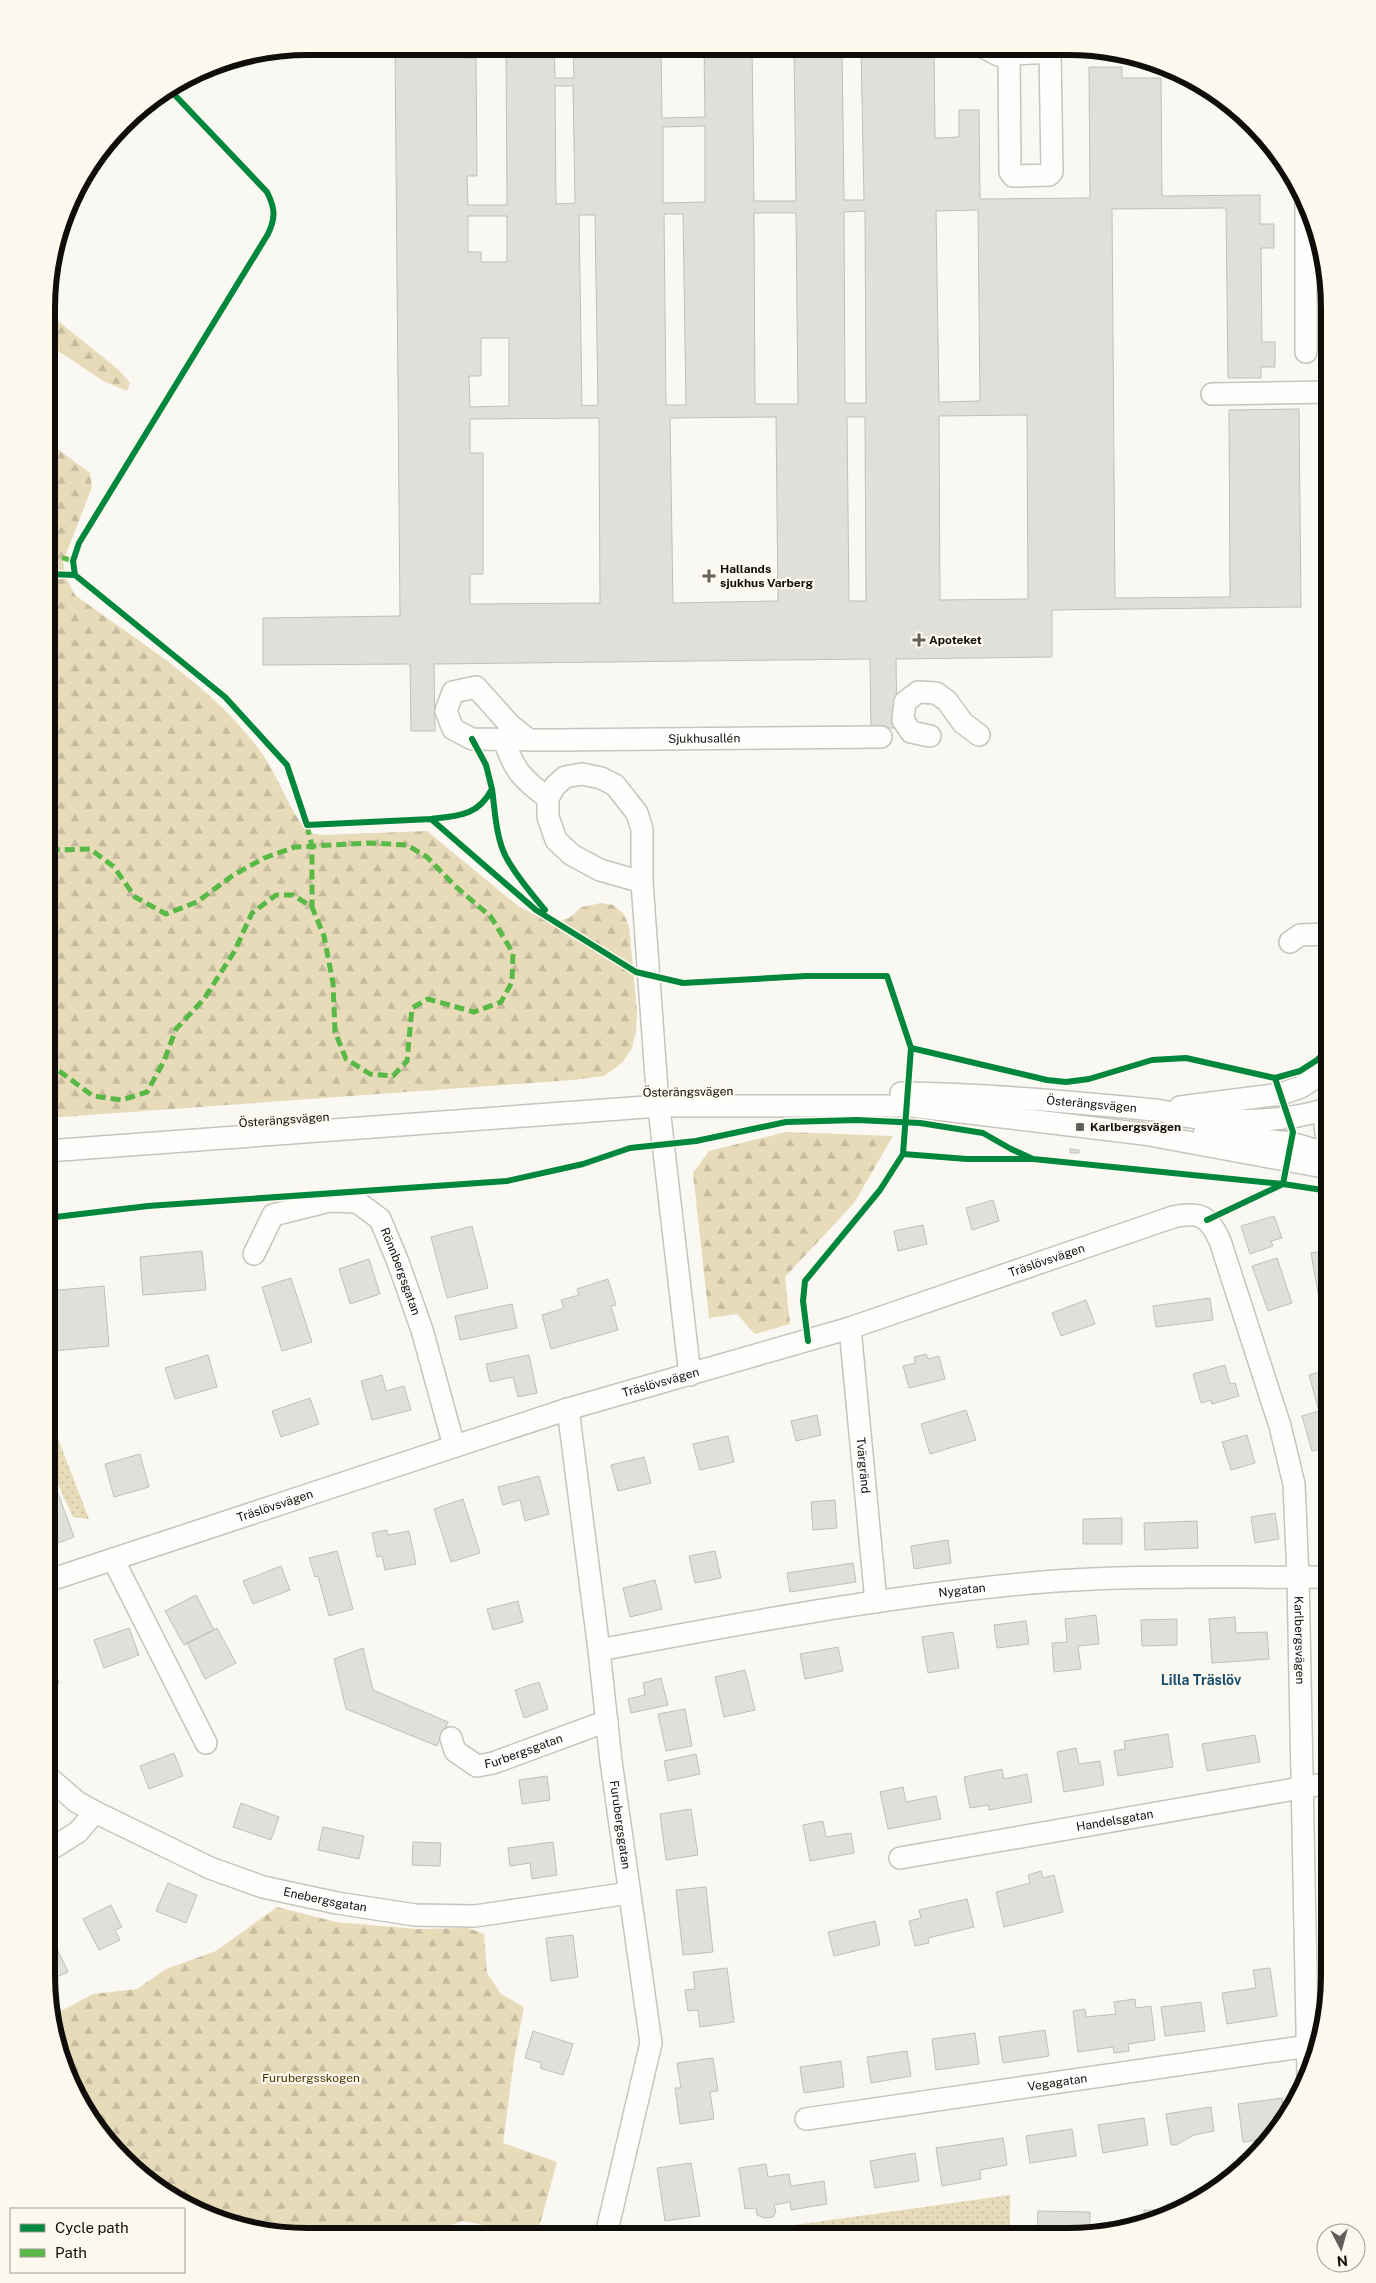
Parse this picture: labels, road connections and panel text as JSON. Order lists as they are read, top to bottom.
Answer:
{
  "streets": {
    "street": [
      "Sjukhusallén",
      "Österängsvägen",
      "Träslövsvägen",
      "Rönnbergsgatan",
      "Tvärgränd",
      "Nygatan",
      "Karlbergsvägen",
      "Furbergsgatan",
      "Handelsgatan",
      "Furubergsgatan",
      "Enebergsgatan",
      "Vegagatan"
    ]
  },
  "crossings": [
    ["Träslövsvägen", "Rönnbergsgatan"],
    ["Träslövsvägen", "Tvärgränd"],
    ["Träslövsvägen", "Karlbergsvägen"],
    ["Träslövsvägen", "Furubergsgatan"],
    ["Tvärgränd", "Nygatan"],
    ["Nygatan", "Karlbergsvägen"],
    ["Nygatan", "Furubergsgatan"],
    ["Karlbergsvägen", "Handelsgatan"],
    ["Karlbergsvägen", "Vegagatan"],
    ["Furbergsgatan", "Furubergsgatan"],
    ["Furubergsgatan", "Enebergsgatan"]
  ],
  "districts": ["Lilla Träslöv"],
  "parks": ["Furubergsskogen"],
  "places": {
    "health": ["Hallands sjukhus Varberg", "Apoteket"],
    "transit": ["Karlbergsvägen"]
  },
  "legend": ["Cycle path", "Path"],
  "north": "bottom"
}
